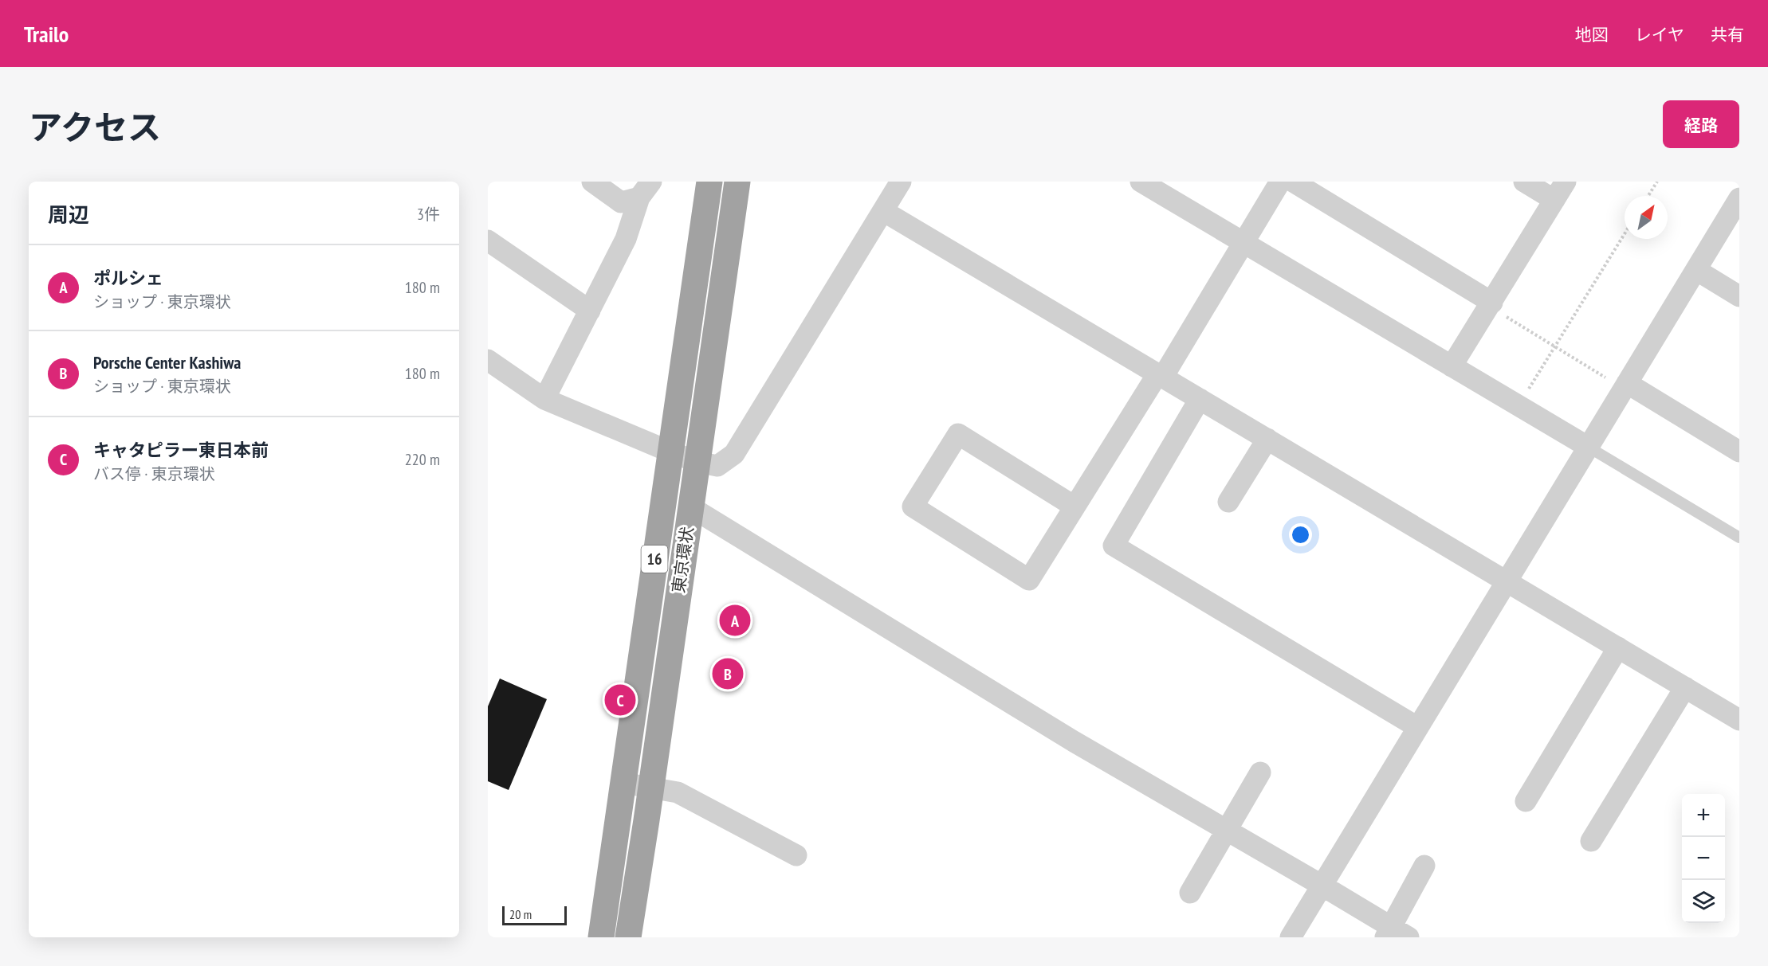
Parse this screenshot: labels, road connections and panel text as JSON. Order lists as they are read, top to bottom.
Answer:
{
  "streets": {
    "highway": ["16", "東京環状"]
  },
  "scale_bar": "20 m",
  "north": "top right",
  "page": {
    "header": "Trailo",
    "nav": ["地図", "レイヤ", "共有"],
    "title": "アクセス",
    "buttons": "経路",
    "heading": ["周辺", "3件"],
    "list": [
      {
        "mark": "A",
        "name": "ポルシェ",
        "note": "ショップ · 東京環状",
        "value": "180 m"
      },
      {
        "mark": "B",
        "name": "Porsche Center Kashiwa",
        "note": "ショップ · 東京環状",
        "value": "180 m"
      },
      {
        "mark": "C",
        "name": "キャタピラー東日本前",
        "note": "バス停 · 東京環状",
        "value": "220 m"
      }
    ],
    "pins": ["A", "B", "C"],
    "map_buttons": ["+", "−"],
    "scale": "20 m"
  }
}
